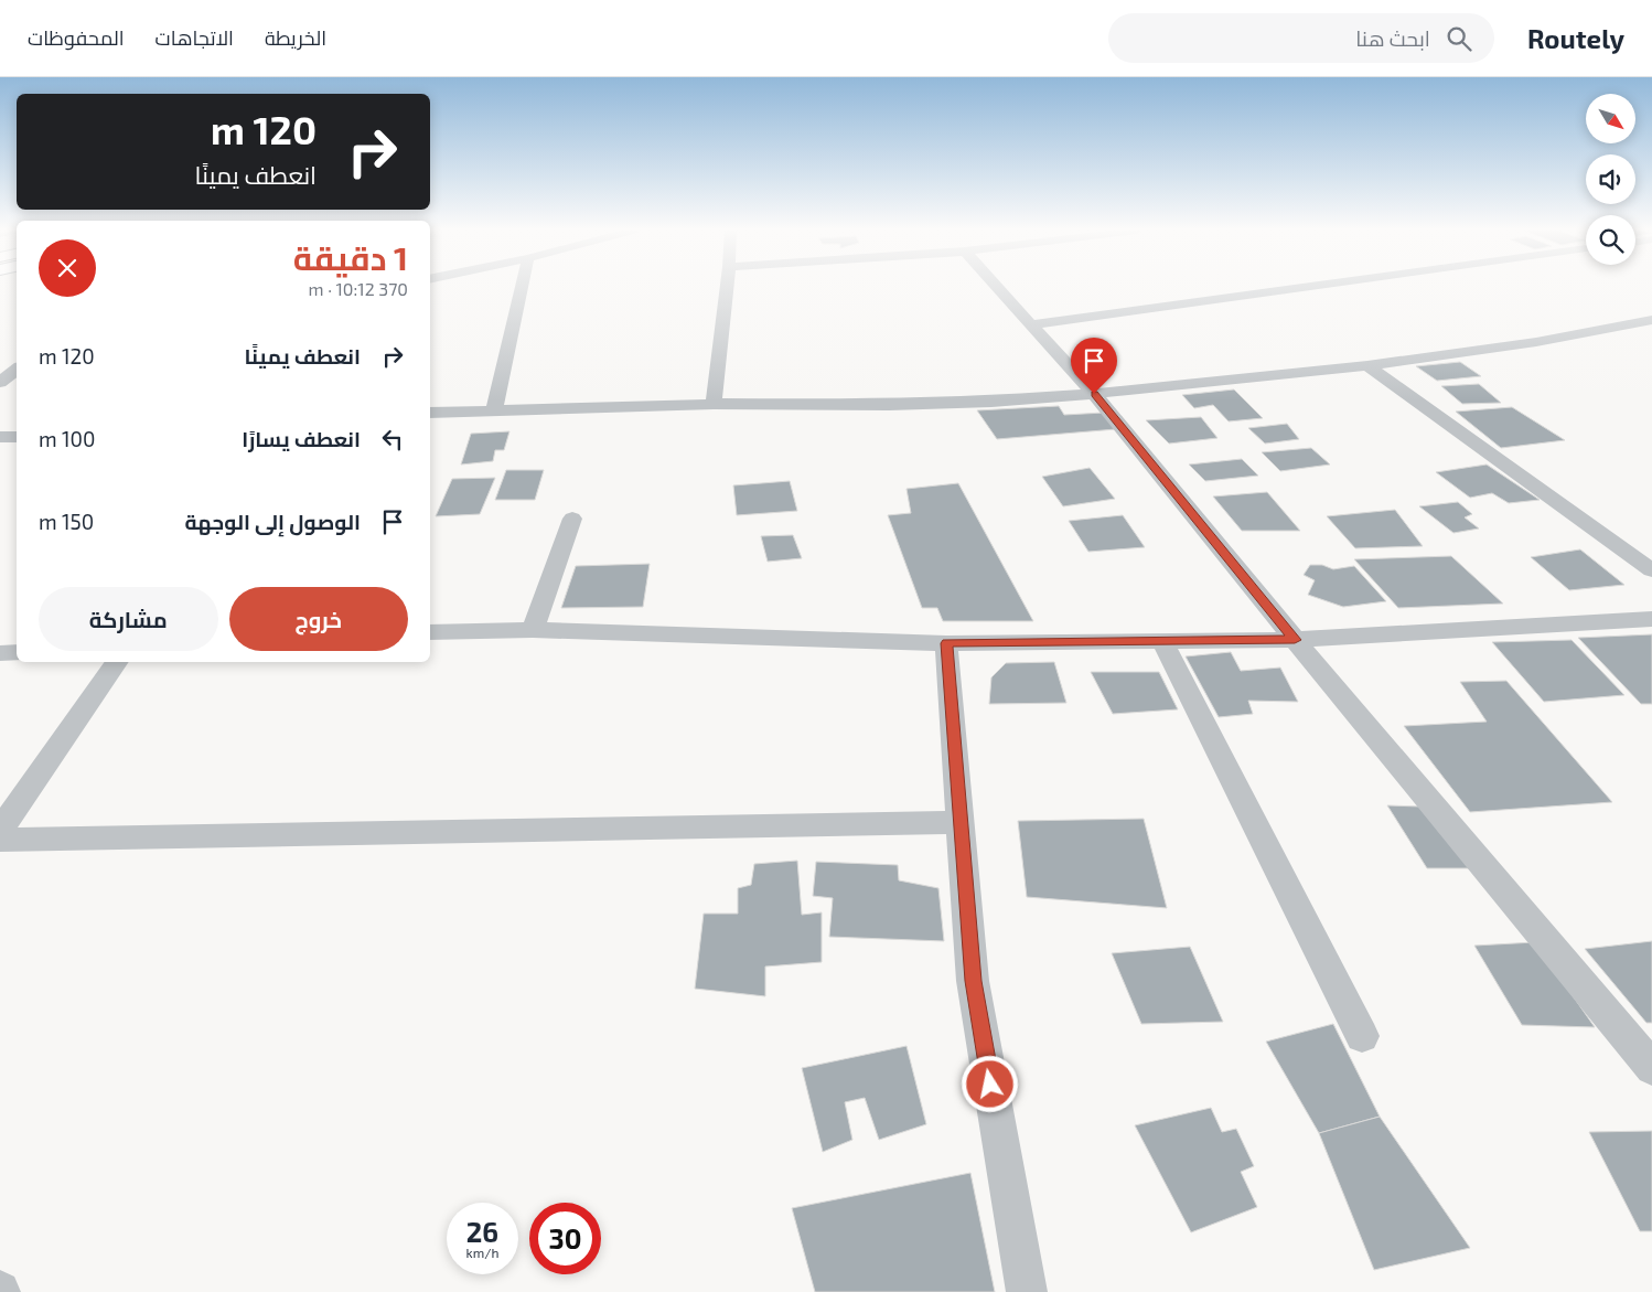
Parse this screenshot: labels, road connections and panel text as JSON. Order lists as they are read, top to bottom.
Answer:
{
  "north": "bottom right",
  "page": {
    "header": "Routely",
    "search": "ابحث هنا",
    "nav": ["الخريطة", "الاتجاهات", "المحفوظات"],
    "turn": ["120 m", "انعطف يمينًا"],
    "heading": ["1 دقيقة", "370 m · 10:12"],
    "list": [
      {
        "name": "انعطف يمينًا",
        "value": "120 m"
      },
      {
        "name": "انعطف يسارًا",
        "value": "100 m"
      },
      {
        "name": "الوصول إلى الوجهة",
        "value": "150 m"
      }
    ],
    "buttons": ["خروج", "مشاركة"],
    "speed": "26 km/h",
    "limit": "30"
  }
}
